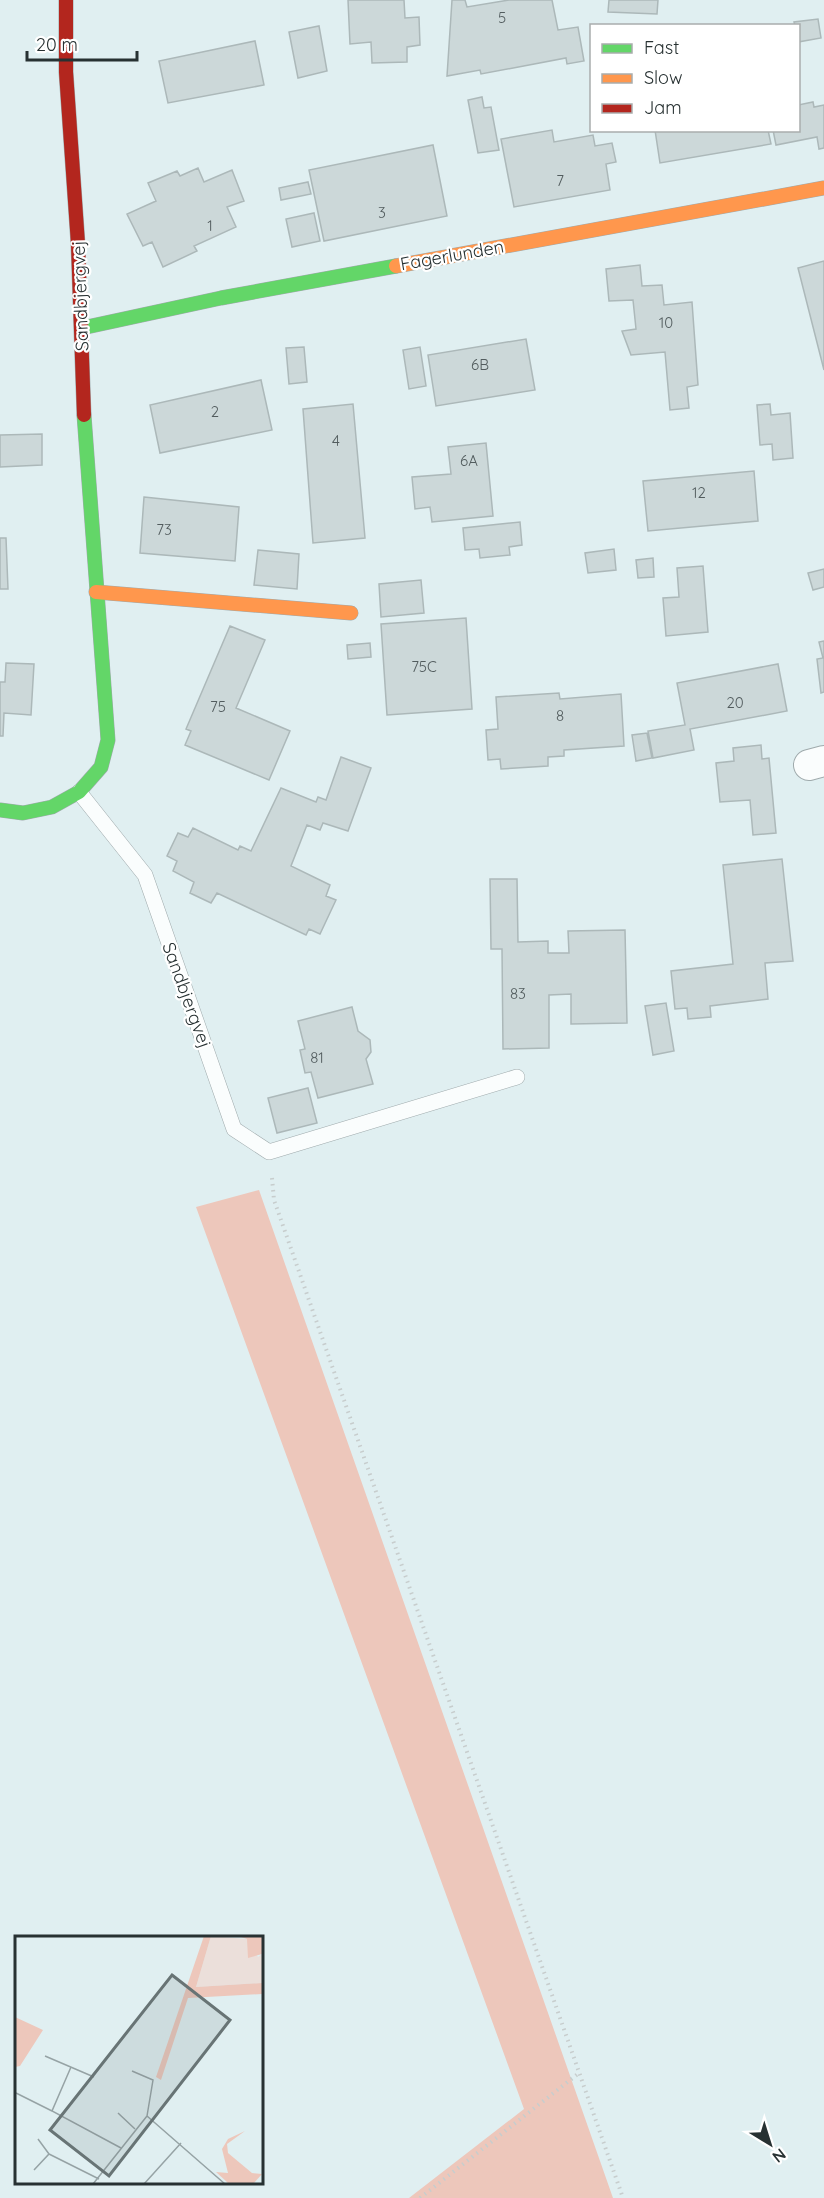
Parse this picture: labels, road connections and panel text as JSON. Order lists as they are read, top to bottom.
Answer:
{
  "streets": {
    "street": ["Fagerlunden", "Sandbjergvej"]
  },
  "crossings": [
    ["Fagerlunden", "Sandbjergvej"]
  ],
  "house_numbers": [
    "5",
    "7",
    "3",
    "1",
    "10",
    "6B",
    "2",
    "4",
    "6A",
    "12",
    "73",
    "75C",
    "20",
    "75",
    "8",
    "83",
    "81"
  ],
  "legend": ["Fast", "Slow", "Jam"],
  "scale_bar": "20 m",
  "north": "bottom right"
}
